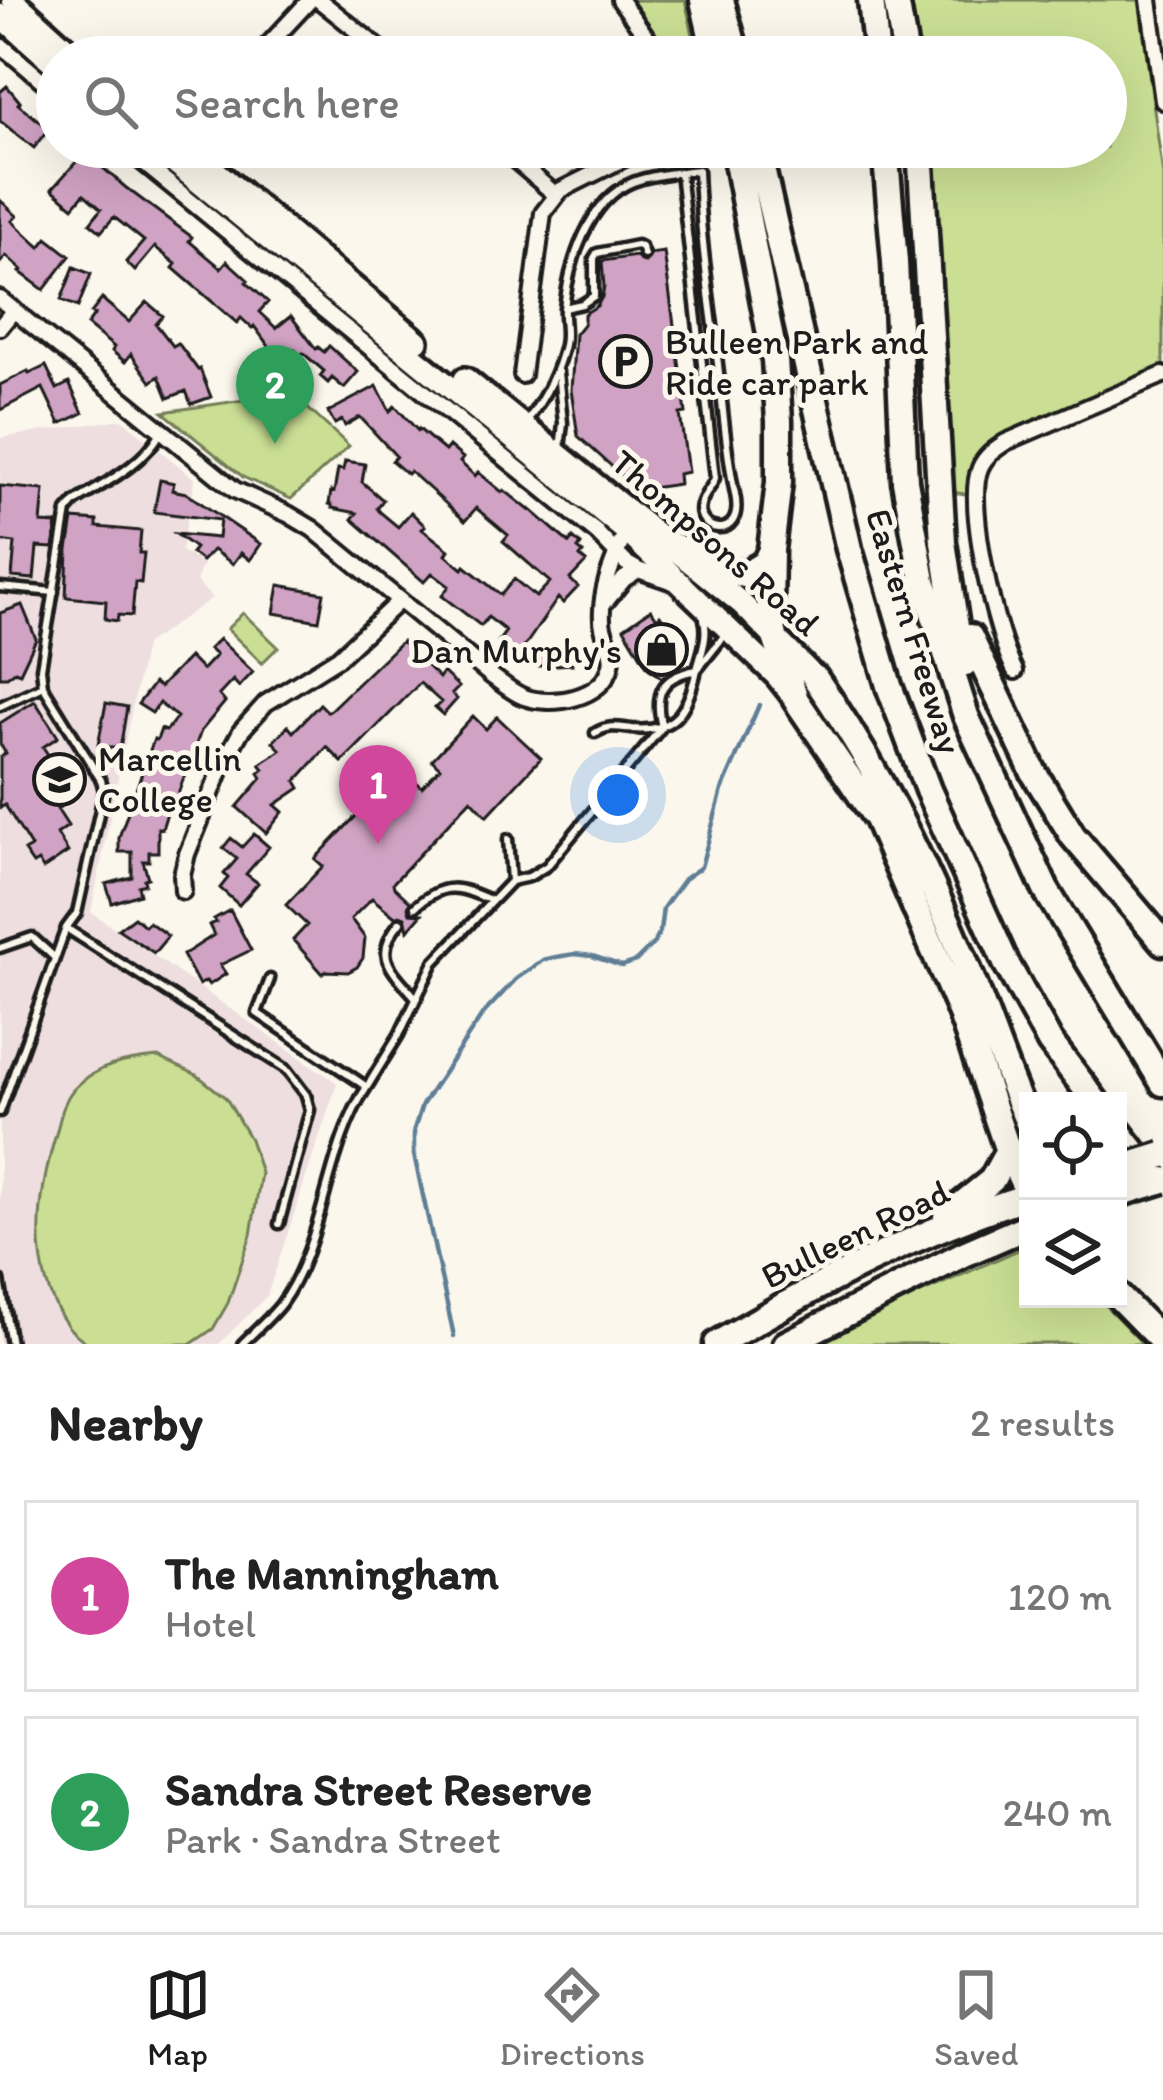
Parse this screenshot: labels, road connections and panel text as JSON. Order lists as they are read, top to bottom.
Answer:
{
  "streets": {
    "highway": ["Thompsons Road", "Eastern Freeway", "Bulleen Road"]
  },
  "places": {
    "parking": ["Bulleen Park and Ride car park"],
    "shop": ["Dan Murphy's"],
    "school or university": ["Marcellin College"]
  },
  "page": {
    "search": "Search here",
    "pins": ["2", "1"],
    "heading": ["Nearby", "2 results"],
    "list": [
      {
        "mark": "1",
        "name": "The Manningham",
        "note": "Hotel",
        "value": "120 m"
      },
      {
        "mark": "2",
        "name": "Sandra Street Reserve",
        "note": "Park · Sandra Street",
        "value": "240 m"
      }
    ],
    "nav": ["Map", "Directions", "Saved"]
  }
}
